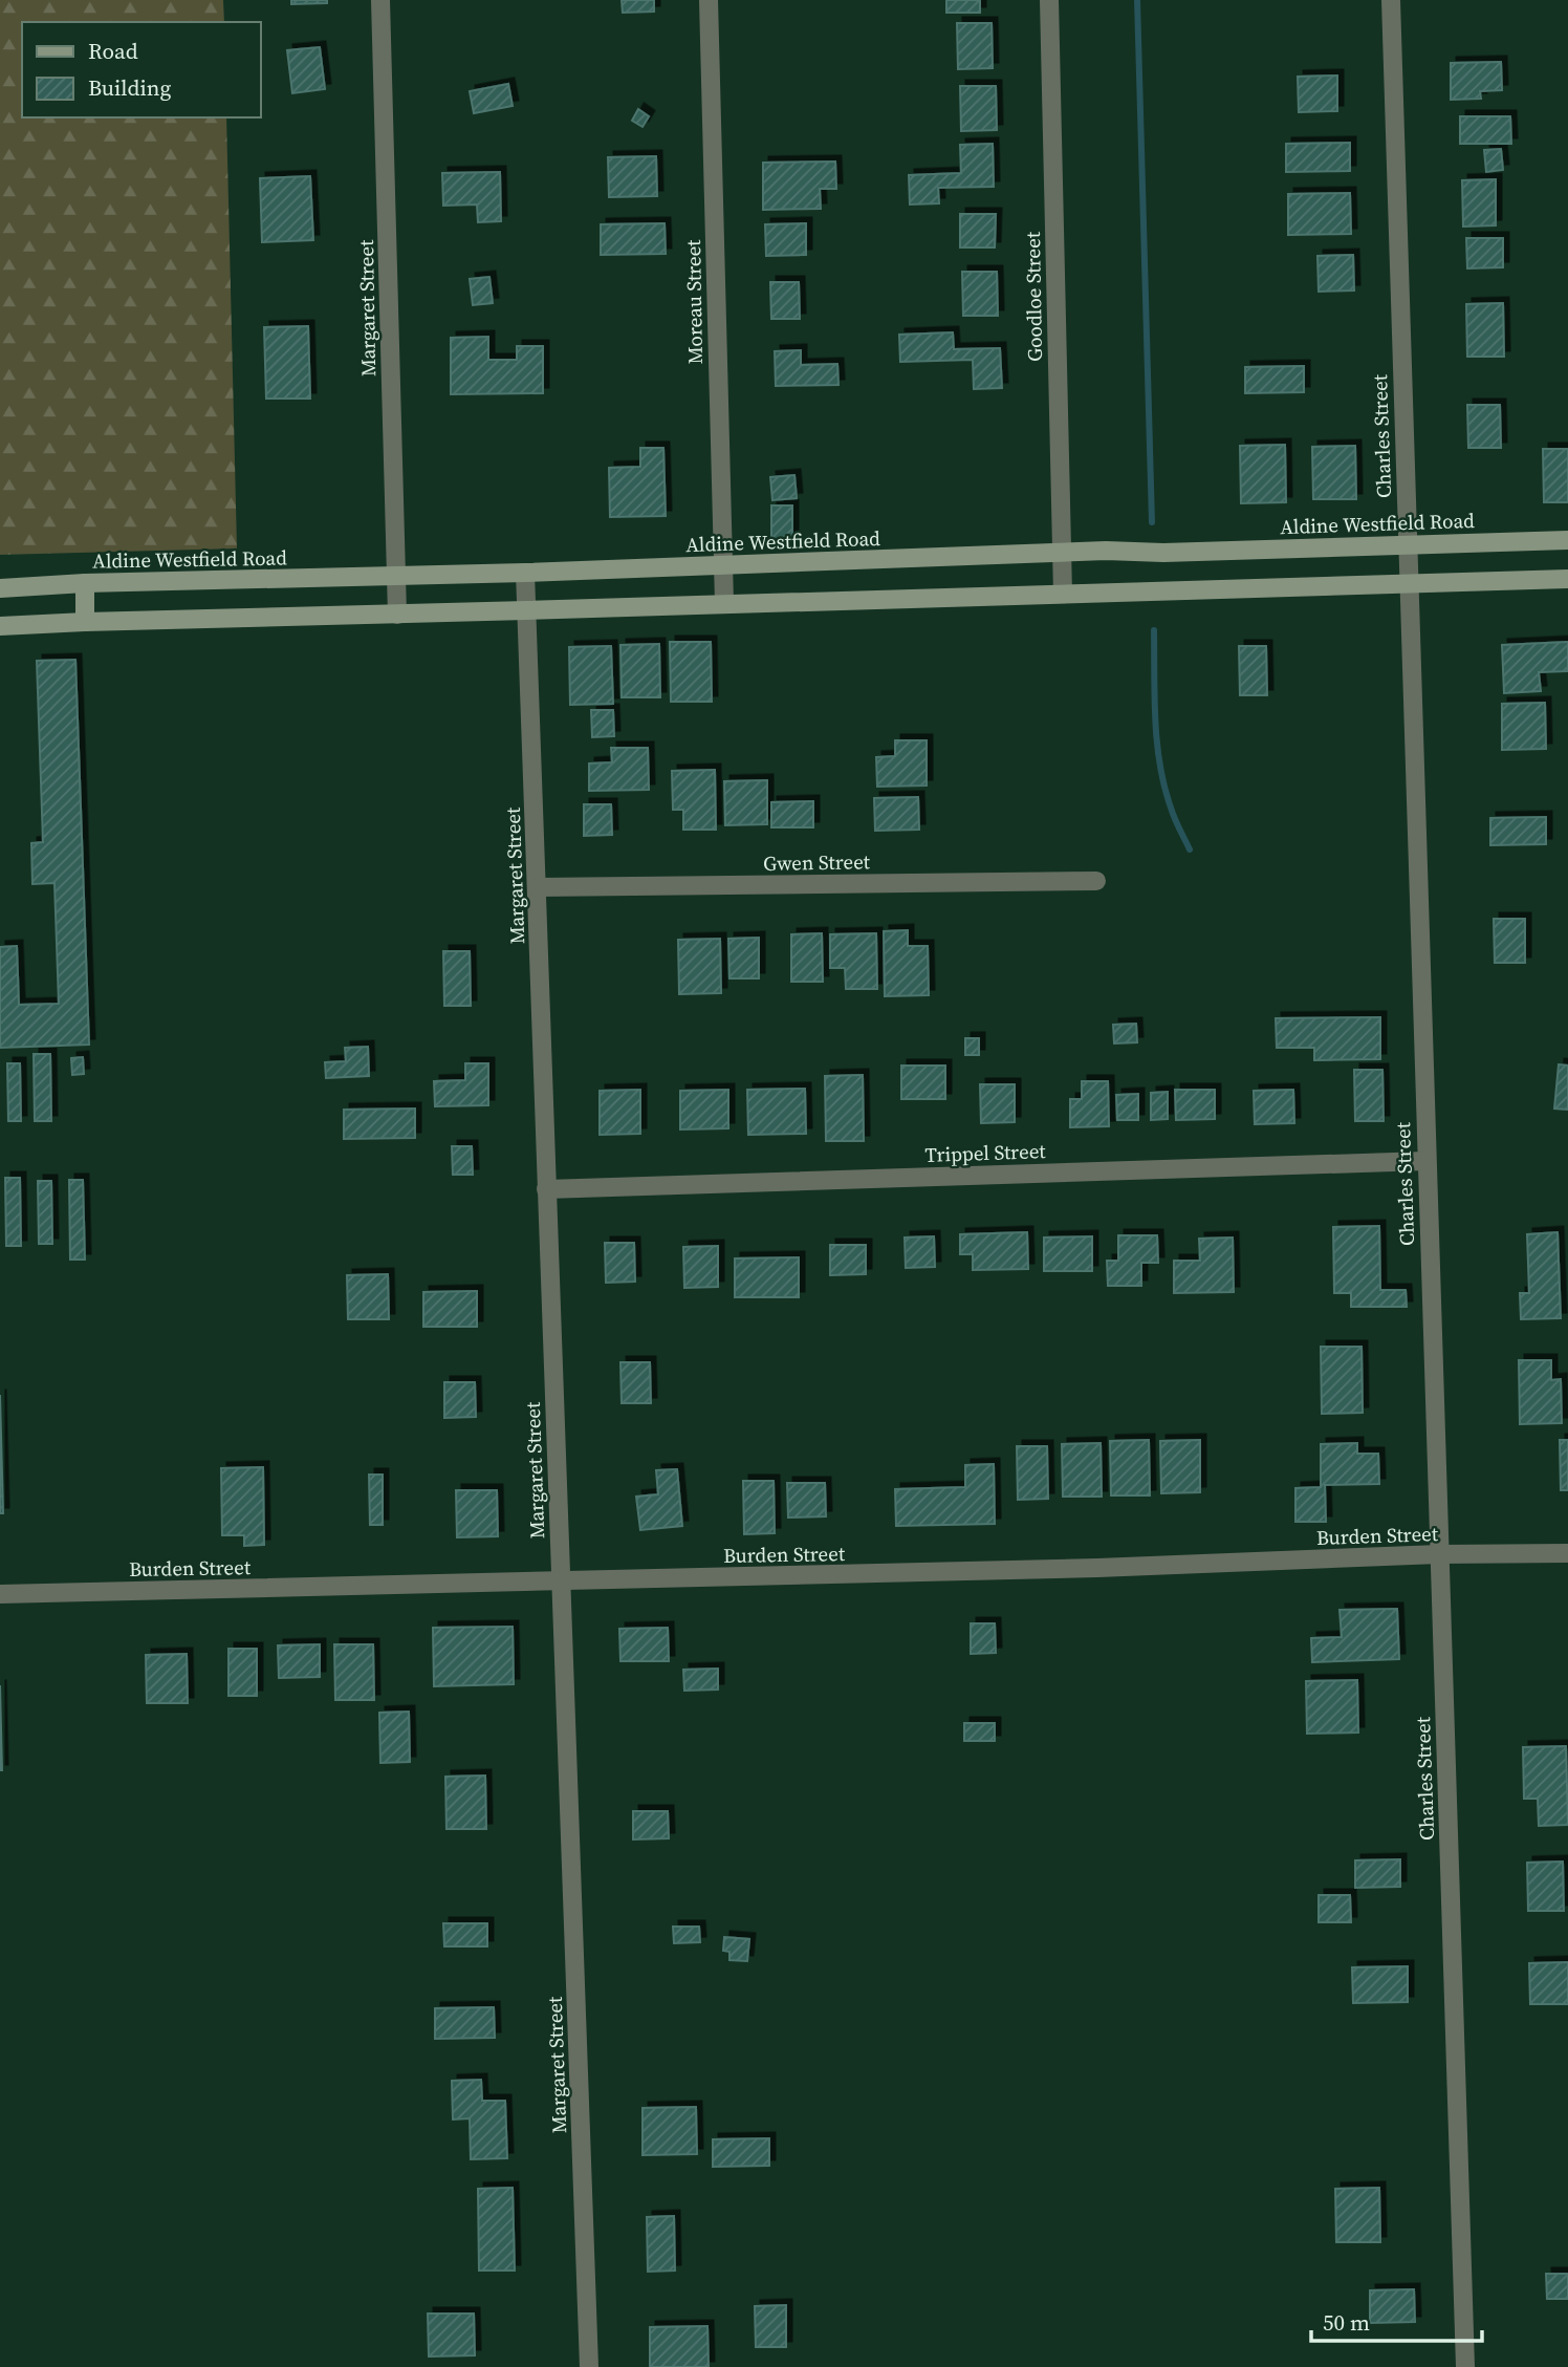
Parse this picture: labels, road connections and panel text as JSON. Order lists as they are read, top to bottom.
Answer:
{
  "streets": {
    "main road": ["Aldine Westfield Road"],
    "street": [
      "Goodloe Street",
      "Moreau Street",
      "Margaret Street",
      "Charles Street",
      "Gwen Street",
      "Trippel Street",
      "Burden Street"
    ]
  },
  "crossings": [
    ["Goodloe Street", "Aldine Westfield Road"],
    ["Moreau Street", "Aldine Westfield Road"],
    ["Margaret Street", "Aldine Westfield Road"],
    ["Margaret Street", "Gwen Street"],
    ["Margaret Street", "Trippel Street"],
    ["Margaret Street", "Burden Street"],
    ["Charles Street", "Aldine Westfield Road"],
    ["Charles Street", "Trippel Street"],
    ["Charles Street", "Burden Street"]
  ],
  "legend": ["Road", "Building"],
  "scale_bar": "50 m"
}
